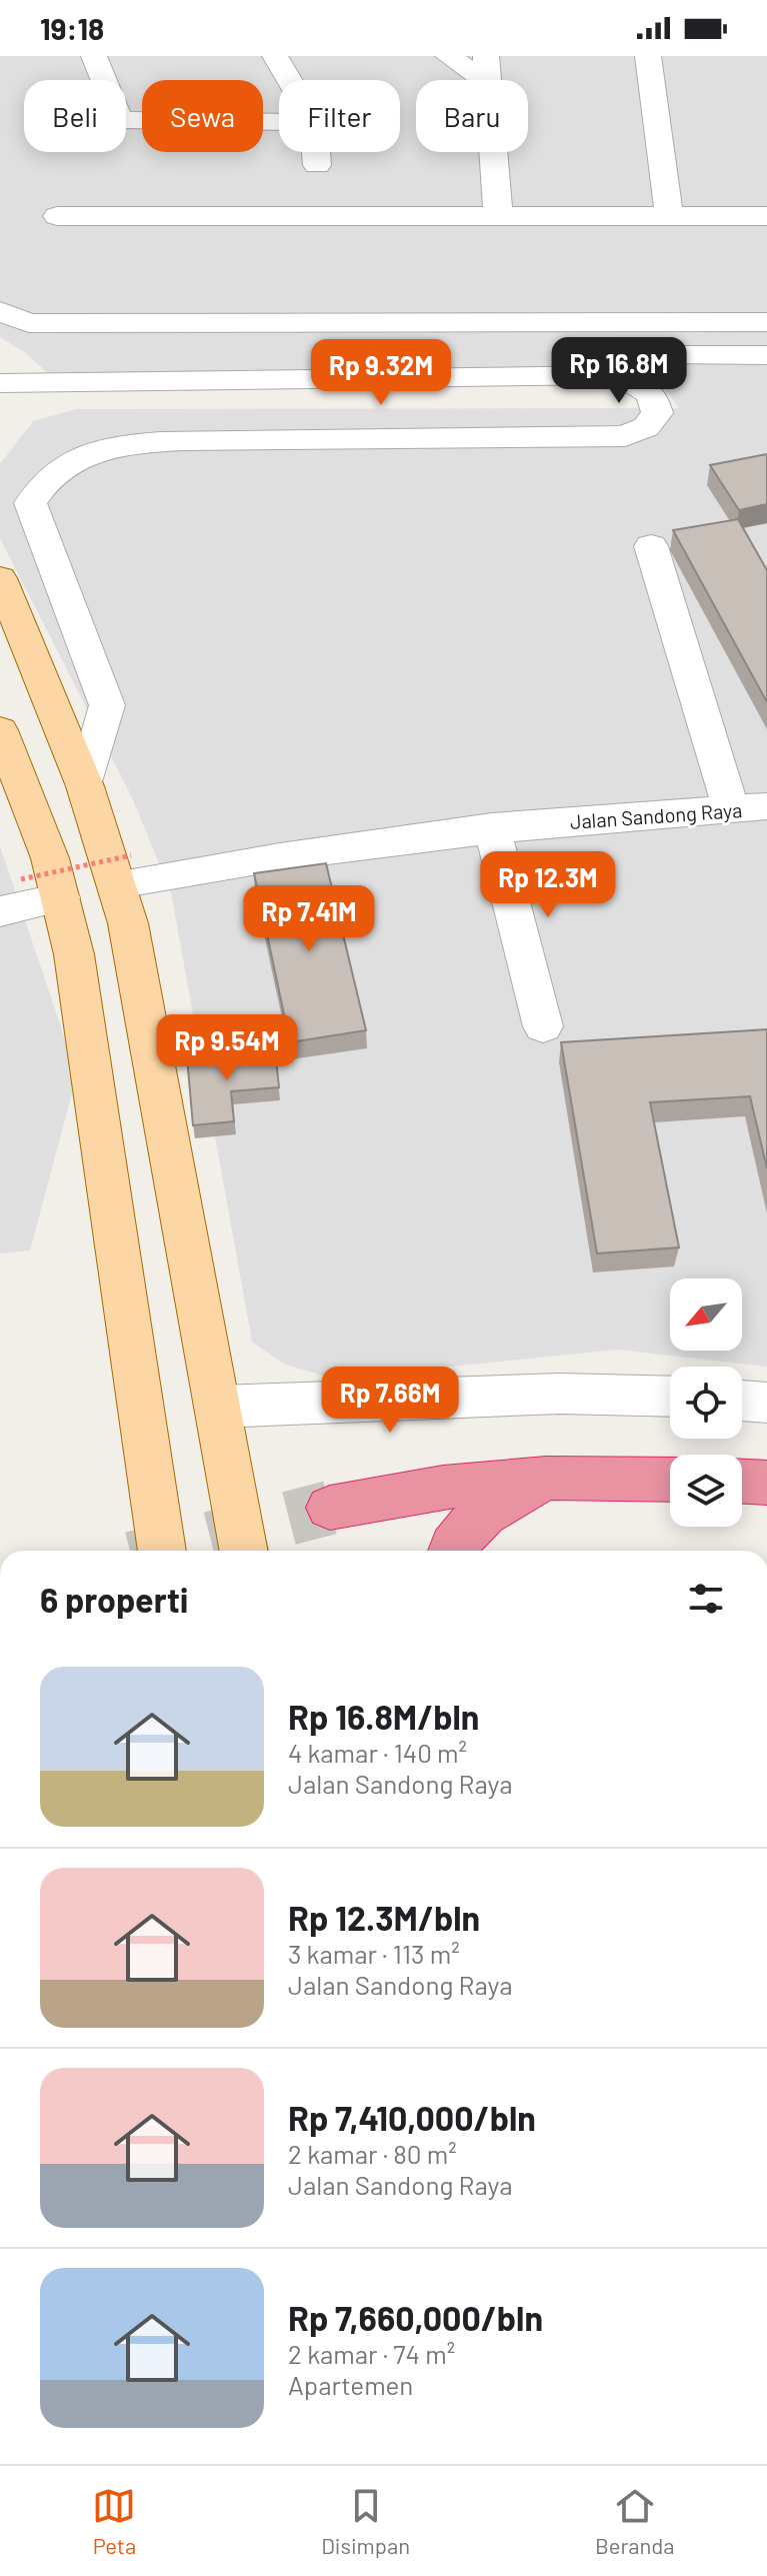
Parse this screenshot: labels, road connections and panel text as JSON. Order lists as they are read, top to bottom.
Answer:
{
  "streets": {
    "street": ["Jalan Sandong Raya"]
  },
  "north": "bottom left",
  "page": {
    "status": "19:18",
    "chip": [
      "Beli",
      "Sewa",
      "Filter",
      "Baru"
    ],
    "price": [
      "Rp 16.8M",
      "Rp 9.32M",
      "Rp 12.3M",
      "Rp 7.41M",
      "Rp 9.54M",
      "Rp 7.66M"
    ],
    "heading": "6 properti",
    "list": [
      {
        "name": "Rp 16.8M/bln",
        "note": "4 kamar · 140 m² · Jalan Sandong Raya"
      },
      {
        "name": "Rp 12.3M/bln",
        "note": "3 kamar · 113 m² · Jalan Sandong Raya"
      },
      {
        "name": "Rp 7,410,000/bln",
        "note": "2 kamar · 80 m² · Jalan Sandong Raya"
      },
      {
        "name": "Rp 7,660,000/bln",
        "note": "2 kamar · 74 m² · Apartemen"
      }
    ],
    "tabs": ["Peta", "Disimpan", "Beranda"]
  }
}
